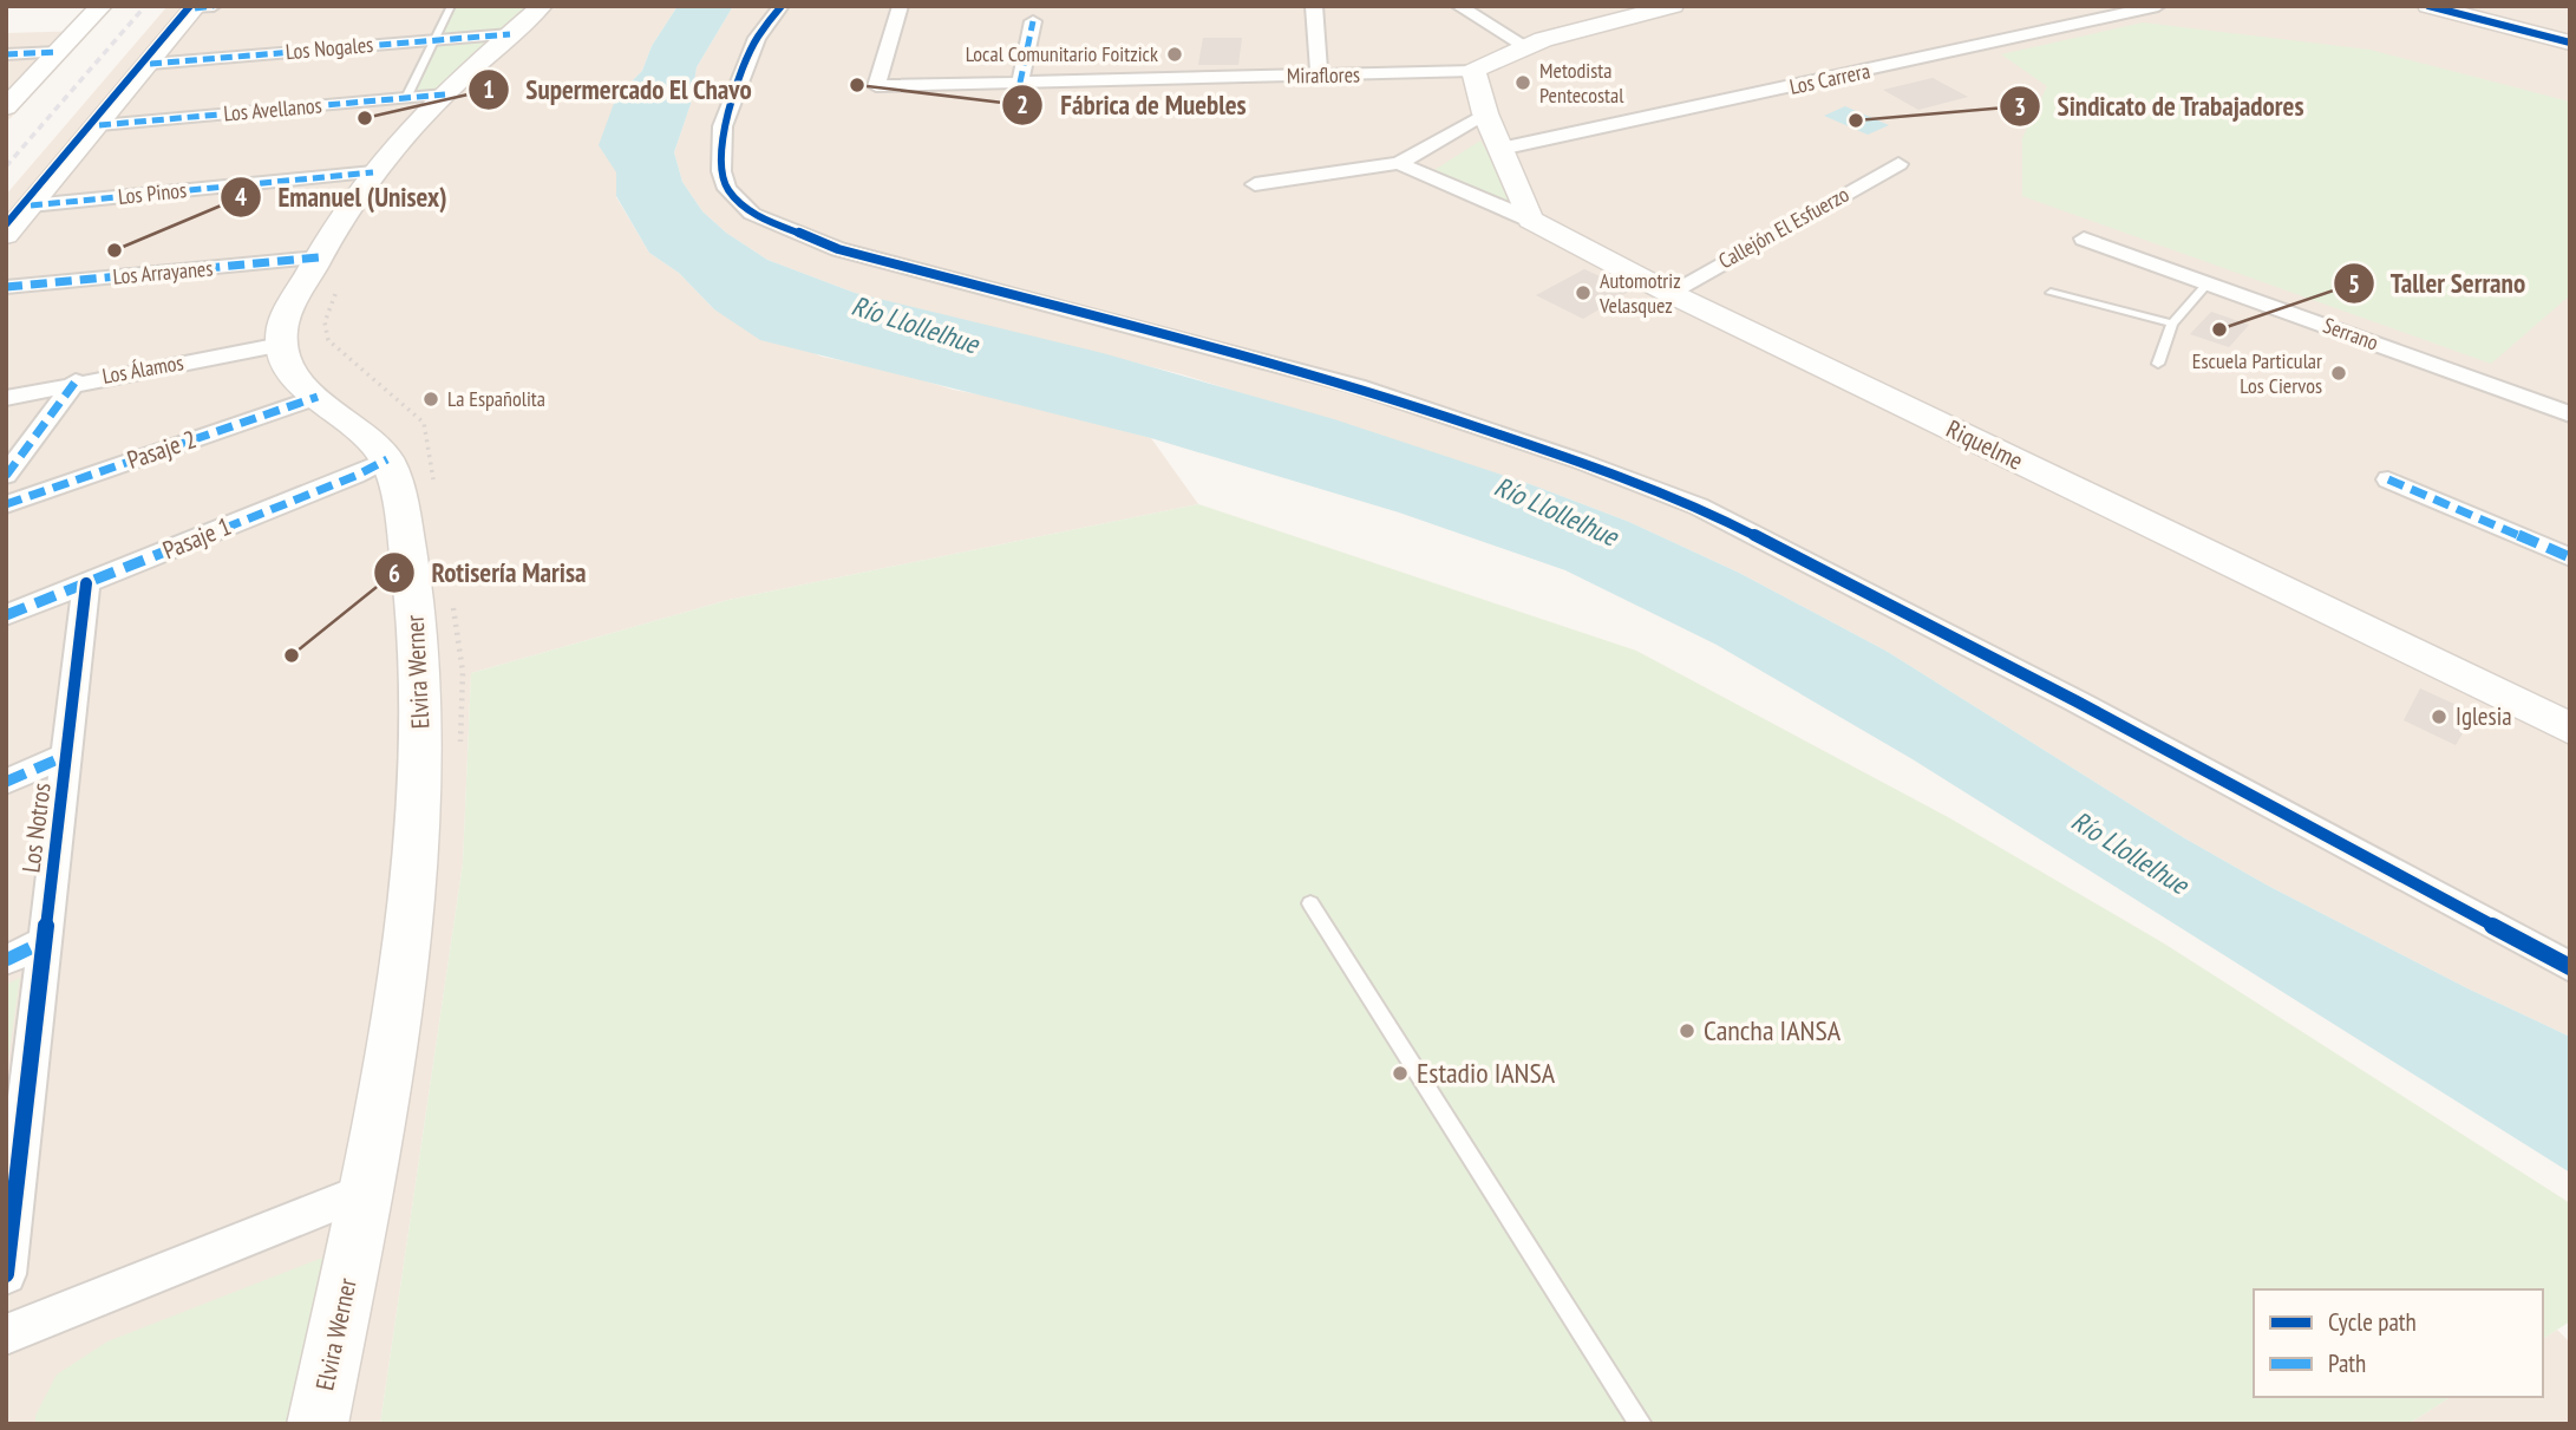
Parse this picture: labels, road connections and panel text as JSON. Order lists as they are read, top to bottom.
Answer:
{
  "streets": {
    "main road": ["Riquelme", "Elvira Werner"],
    "street": [
      "Los Nogales",
      "Miraflores",
      "Los Carrera",
      "Los Avellanos",
      "Los Pinos",
      "Callejón El Esfuerzo",
      "Los Arrayanes",
      "Serrano",
      "Los Álamos",
      "Pasaje 2",
      "Pasaje 1",
      "Los Notros"
    ]
  },
  "crossings": [
    ["Callejón El Esfuerzo", "Riquelme"],
    ["Pasaje 1", "Elvira Werner"],
    ["Pasaje 1", "Los Notros"]
  ],
  "water": ["Río Llollelhue"],
  "places": [
    "Local Comunitario Foitzick",
    "Metodista Pentecostal",
    "Fábrica de Muebles",
    "Supermercado El Chavo",
    "Sindicato de Trabajadores",
    "Emanuel (Unisex)",
    "Automotriz Velasquez",
    "Taller Serrano",
    "Escuela Particular Los Ciervos",
    "La Españolita",
    "Rotisería Marisa",
    "Iglesia",
    "Cancha IANSA",
    "Estadio IANSA"
  ],
  "legend": ["Cycle path", "Path"]
}
